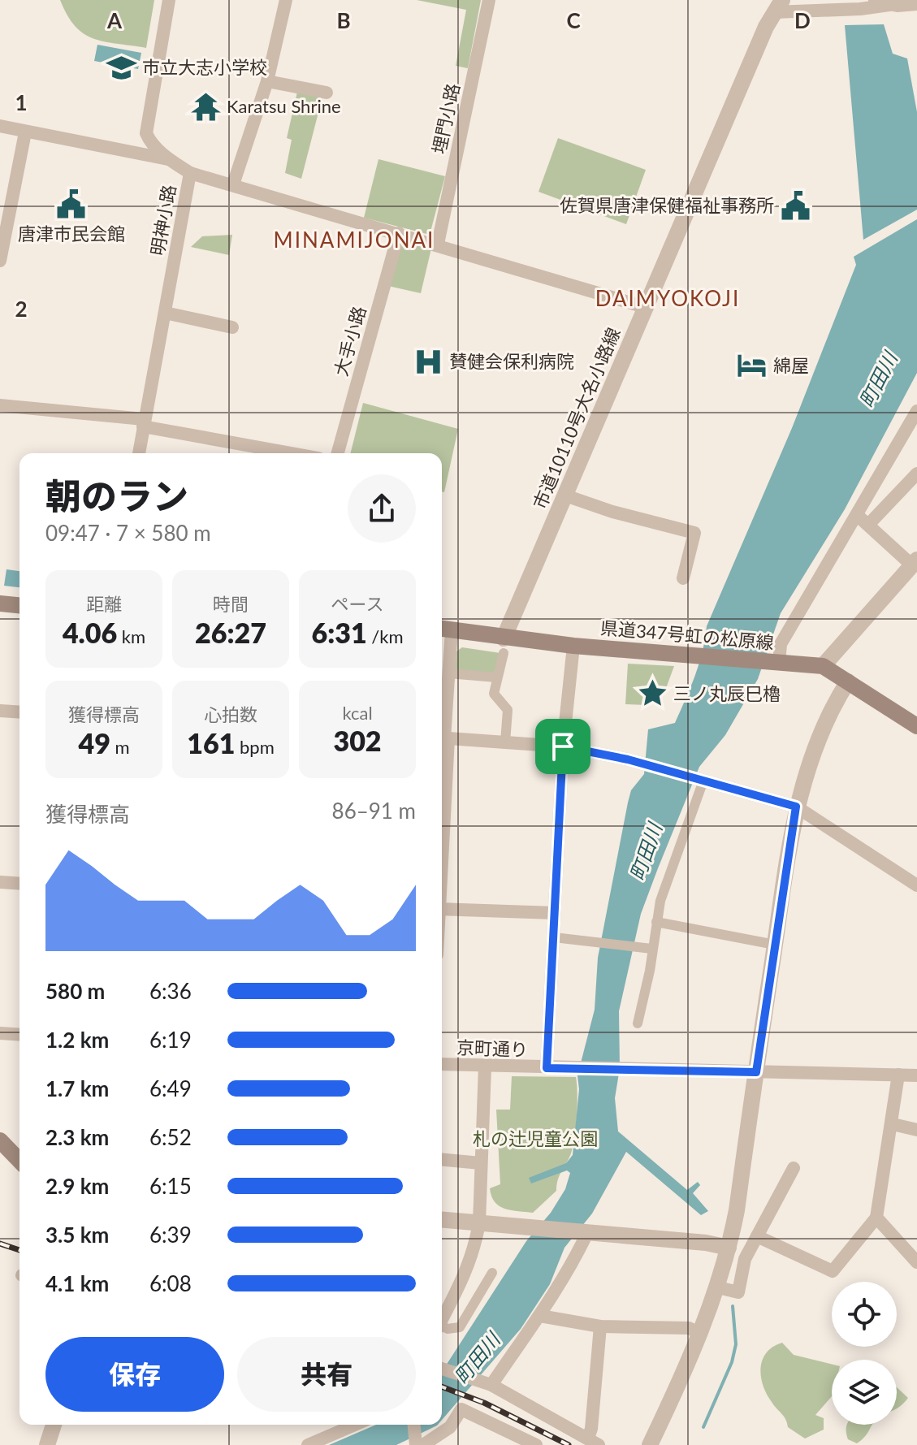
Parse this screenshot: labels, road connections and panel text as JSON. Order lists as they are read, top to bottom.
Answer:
{
  "streets": {
    "main road": ["県道347号虹の松原線"],
    "street": [
      "埋門小路",
      "明神小路",
      "大手小路",
      "市道10110号大名小路線",
      "京町通り"
    ]
  },
  "crossings": [
    ["市道10110号大名小路線", "県道347号虹の松原線"]
  ],
  "districts": ["MINAMIJONAI", "DAIMYOKOJI"],
  "water": ["町田川"],
  "parks": ["札の辻児童公園"],
  "places": {
    "school or university": ["市立大志小学校"],
    "temple": ["Karatsu Shrine"],
    "public building": ["唐津市民会館", "佐賀県唐津保健福祉事務所"],
    "hospital": ["賛健会保利病院"],
    "hotel": ["綿屋"],
    "place": ["三ノ丸辰巳櫓"]
  },
  "page": {
    "heading": ["朝のラン", "09:47 · 7 × 580 m"],
    "stats": [
      ["距離", "4.06 km"],
      ["時間", "26:27"],
      ["ペース", "6:31 /km"],
      ["獲得標高", "49 m"],
      ["心拍数", "161 bpm"],
      ["kcal", "302"]
    ],
    "chart": ["獲得標高", "86–91 m"],
    "list": [
      {
        "name": "580 m",
        "note": "6:36"
      },
      {
        "name": "1.2 km",
        "note": "6:19"
      },
      {
        "name": "1.7 km",
        "note": "6:49"
      },
      {
        "name": "2.3 km",
        "note": "6:52"
      },
      {
        "name": "2.9 km",
        "note": "6:15"
      },
      {
        "name": "3.5 km",
        "note": "6:39"
      },
      {
        "name": "4.1 km",
        "note": "6:08"
      }
    ],
    "buttons": ["保存", "共有"]
  },
  "grid": {
    "columns": [
      "A",
      "B",
      "C",
      "D"
    ],
    "rows": ["1", "2"]
  }
}
